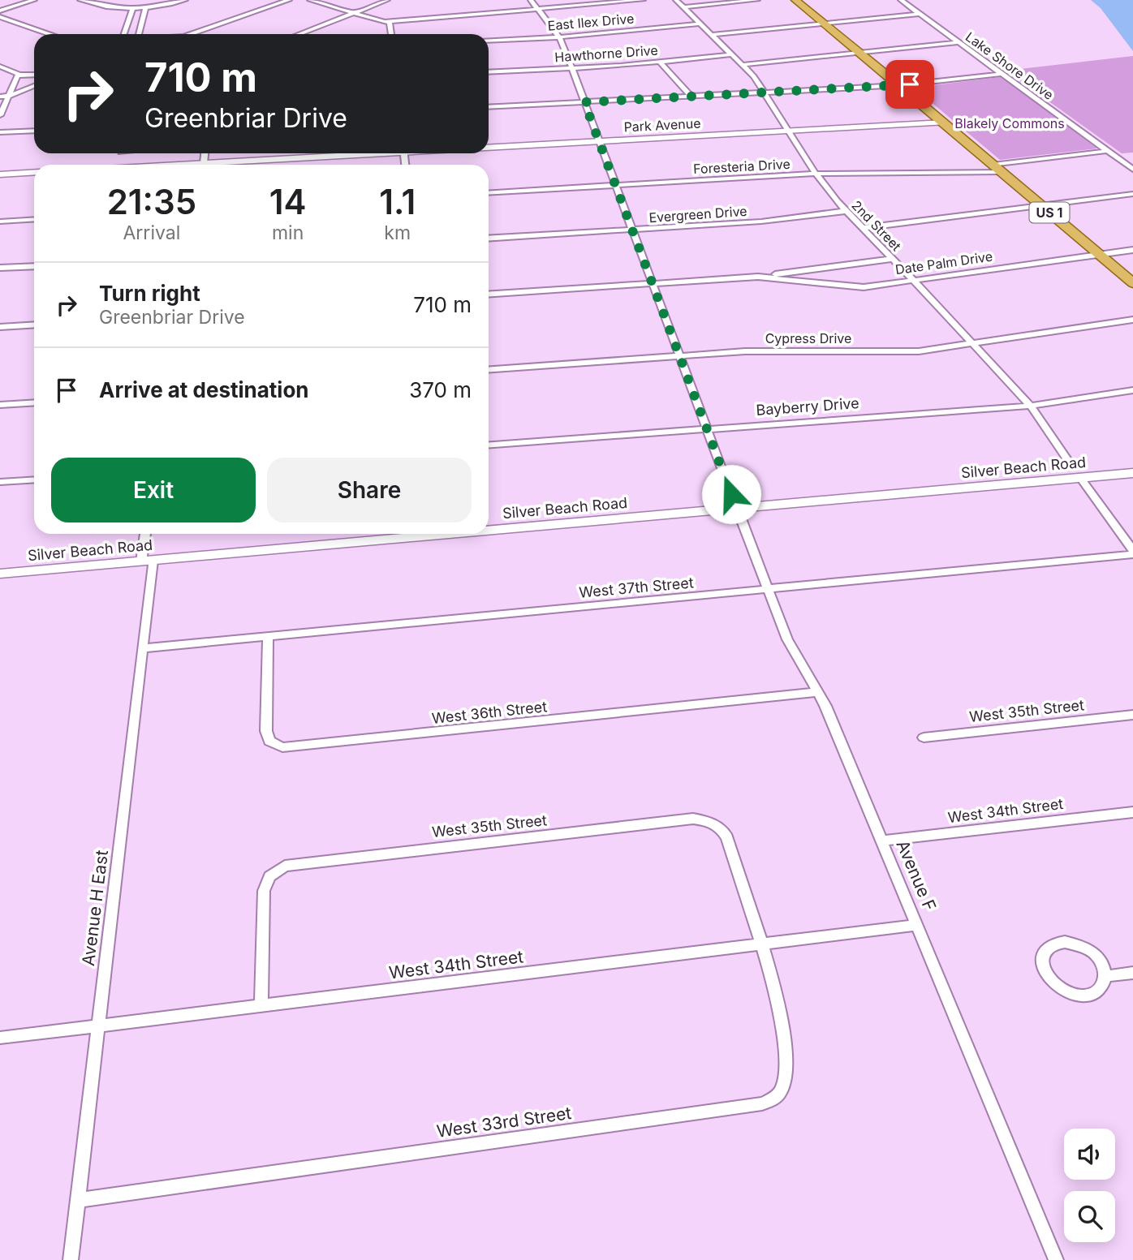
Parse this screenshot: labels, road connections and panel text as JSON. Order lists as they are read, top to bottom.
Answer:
{
  "streets": {
    "main road": ["US 1"],
    "street": [
      "East Ilex Drive",
      "Hawthorne Drive",
      "Lake Shore Drive",
      "Park Avenue",
      "Foresteria Drive",
      "Evergreen Drive",
      "2nd Street",
      "Date Palm Drive",
      "Cypress Drive",
      "Bayberry Drive",
      "Silver Beach Road",
      "West 37th Street",
      "West 35th Street",
      "West 36th Street",
      "West 34th Street",
      "Avenue F",
      "Avenue H East",
      "West 33rd Street"
    ]
  },
  "crossings": [
    ["East Ilex Drive", "2nd Street"],
    ["Hawthorne Drive", "2nd Street"],
    ["Lake Shore Drive", "Foresteria Drive"],
    ["Park Avenue", "US 1"],
    ["Park Avenue", "2nd Street"],
    ["Foresteria Drive", "US 1"],
    ["Foresteria Drive", "2nd Street"],
    ["US 1", "Date Palm Drive"],
    ["Evergreen Drive", "2nd Street"],
    ["2nd Street", "Date Palm Drive"],
    ["2nd Street", "Cypress Drive"],
    ["2nd Street", "Bayberry Drive"],
    ["Silver Beach Road", "Avenue F"],
    ["Silver Beach Road", "Avenue H East"],
    ["West 37th Street", "West 36th Street"],
    ["West 37th Street", "Avenue F"],
    ["West 37th Street", "Avenue H East"],
    ["West 35th Street", "West 34th Street"],
    ["West 35th Street", "West 33rd Street"],
    ["West 36th Street", "Avenue F"],
    ["West 34th Street", "Avenue F"],
    ["West 34th Street", "Avenue H East"],
    ["West 34th Street", "West 33rd Street"],
    ["Avenue H East", "West 33rd Street"]
  ],
  "parks": ["Blakely Commons"],
  "page": {
    "turn": ["710 m", "Greenbriar Drive"],
    "eta": [
      "21:35",
      "Arrival",
      "14",
      "min",
      "1.1",
      "km"
    ],
    "list": [
      {
        "name": "Turn right",
        "note": "Greenbriar Drive",
        "value": "710 m"
      },
      {
        "name": "Arrive at destination",
        "value": "370 m"
      }
    ],
    "buttons": ["Exit", "Share"]
  }
}
